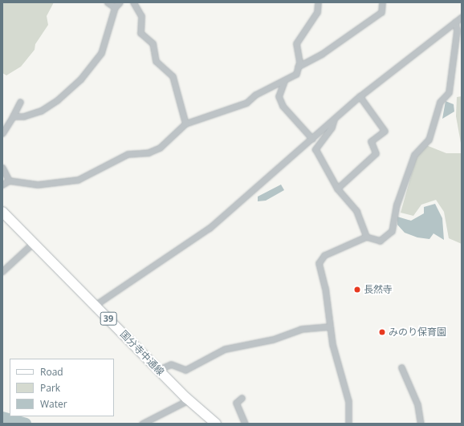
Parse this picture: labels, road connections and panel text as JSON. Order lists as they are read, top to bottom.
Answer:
{
  "streets": {
    "main road": ["39", "国分寺中通線"]
  },
  "places": ["長然寺", "みのり保育園"],
  "legend": ["Road", "Park", "Water"]
}
